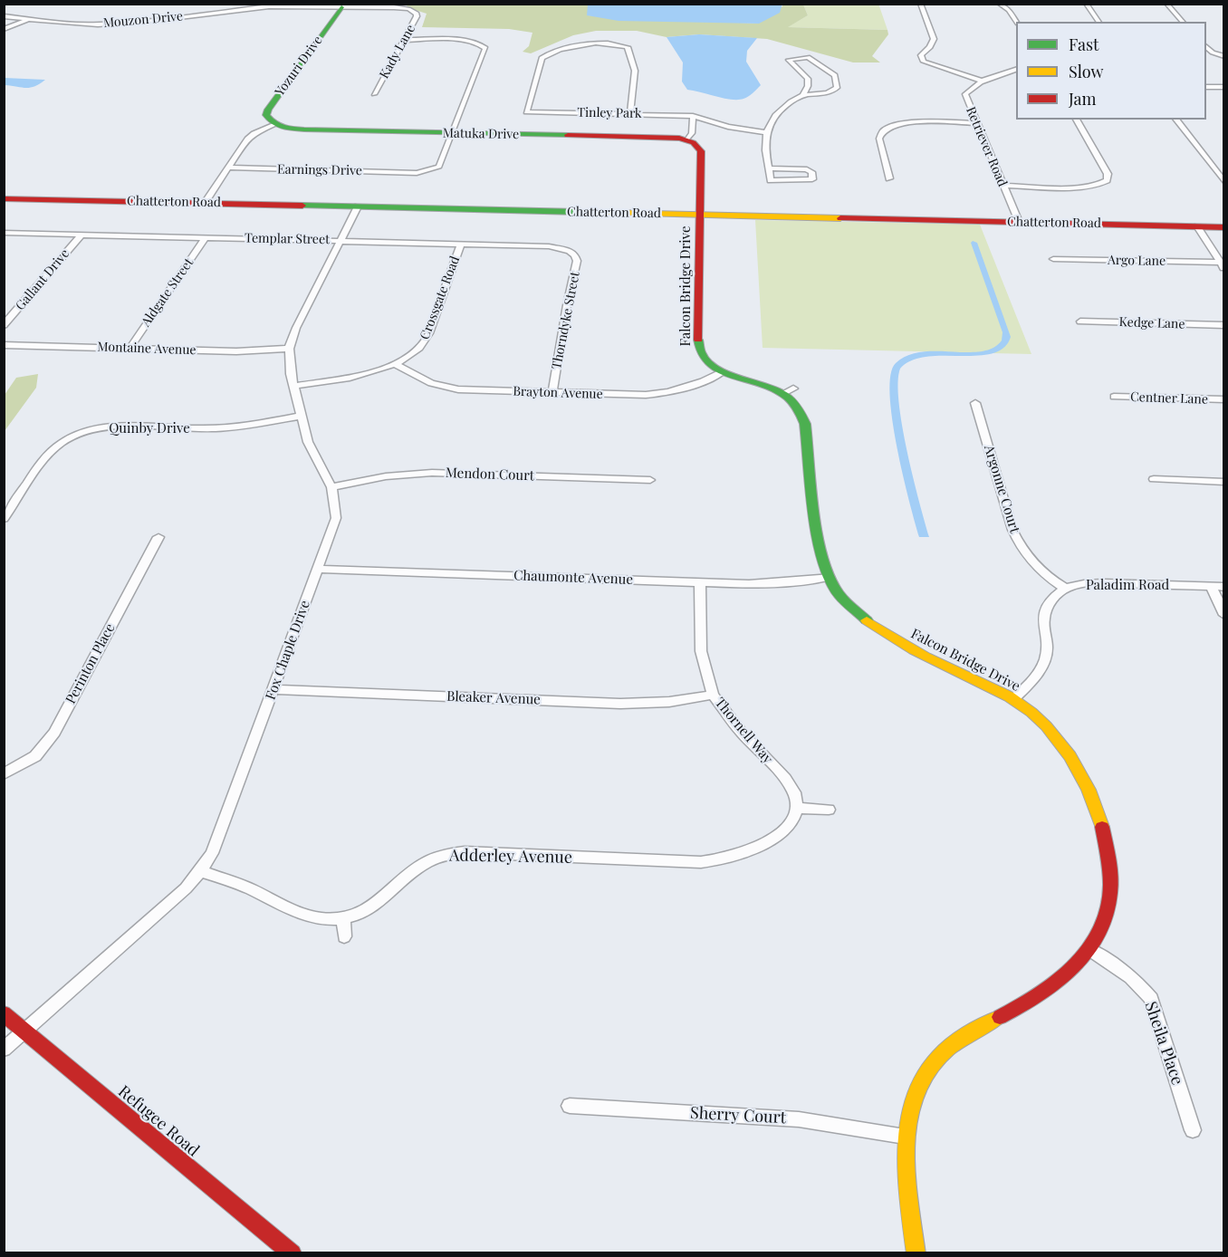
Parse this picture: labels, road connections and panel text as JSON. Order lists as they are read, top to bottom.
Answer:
{
  "streets": {
    "street": [
      "Mouzon Drive",
      "Kady Lane",
      "Yozuri Drive",
      "Tinley Park",
      "Matuka Drive",
      "Retriever Road",
      "Earnings Drive",
      "Chatterton Road",
      "Templar Street",
      "Argo Lane",
      "Gallant Drive",
      "Falcon Bridge Drive",
      "Aldgate Street",
      "Crossgate Road",
      "Thorndyke Street",
      "Kedge Lane",
      "Montaine Avenue",
      "Brayton Avenue",
      "Centner Lane",
      "Quinby Drive",
      "Mendon Court",
      "Argonne Court",
      "Chaumonte Avenue",
      "Paladim Road",
      "Fox Chaple Drive",
      "Perinton Place",
      "Bleaker Avenue",
      "Thornell Way",
      "Adderley Avenue",
      "Sheila Place",
      "Sherry Court",
      "Refugee Road"
    ]
  },
  "crossings": [
    ["Mouzon Drive", "Kady Lane"],
    ["Mouzon Drive", "Yozuri Drive"],
    ["Yozuri Drive", "Matuka Drive"],
    ["Matuka Drive", "Earnings Drive"],
    ["Matuka Drive", "Falcon Bridge Drive"],
    ["Retriever Road", "Chatterton Road"],
    ["Chatterton Road", "Falcon Bridge Drive"],
    ["Chatterton Road", "Fox Chaple Drive"],
    ["Templar Street", "Gallant Drive"],
    ["Templar Street", "Aldgate Street"],
    ["Templar Street", "Crossgate Road"],
    ["Templar Street", "Thorndyke Street"],
    ["Templar Street", "Fox Chaple Drive"],
    ["Falcon Bridge Drive", "Brayton Avenue"],
    ["Falcon Bridge Drive", "Chaumonte Avenue"],
    ["Falcon Bridge Drive", "Paladim Road"],
    ["Falcon Bridge Drive", "Sheila Place"],
    ["Falcon Bridge Drive", "Sherry Court"],
    ["Aldgate Street", "Montaine Avenue"],
    ["Crossgate Road", "Brayton Avenue"],
    ["Crossgate Road", "Fox Chaple Drive"],
    ["Thorndyke Street", "Brayton Avenue"],
    ["Montaine Avenue", "Fox Chaple Drive"],
    ["Quinby Drive", "Fox Chaple Drive"],
    ["Mendon Court", "Fox Chaple Drive"],
    ["Argonne Court", "Paladim Road"],
    ["Chaumonte Avenue", "Fox Chaple Drive"],
    ["Chaumonte Avenue", "Thornell Way"],
    ["Fox Chaple Drive", "Bleaker Avenue"],
    ["Fox Chaple Drive", "Adderley Avenue"],
    ["Fox Chaple Drive", "Refugee Road"],
    ["Bleaker Avenue", "Thornell Way"],
    ["Thornell Way", "Adderley Avenue"]
  ],
  "legend": ["Fast", "Slow", "Jam"]
}
